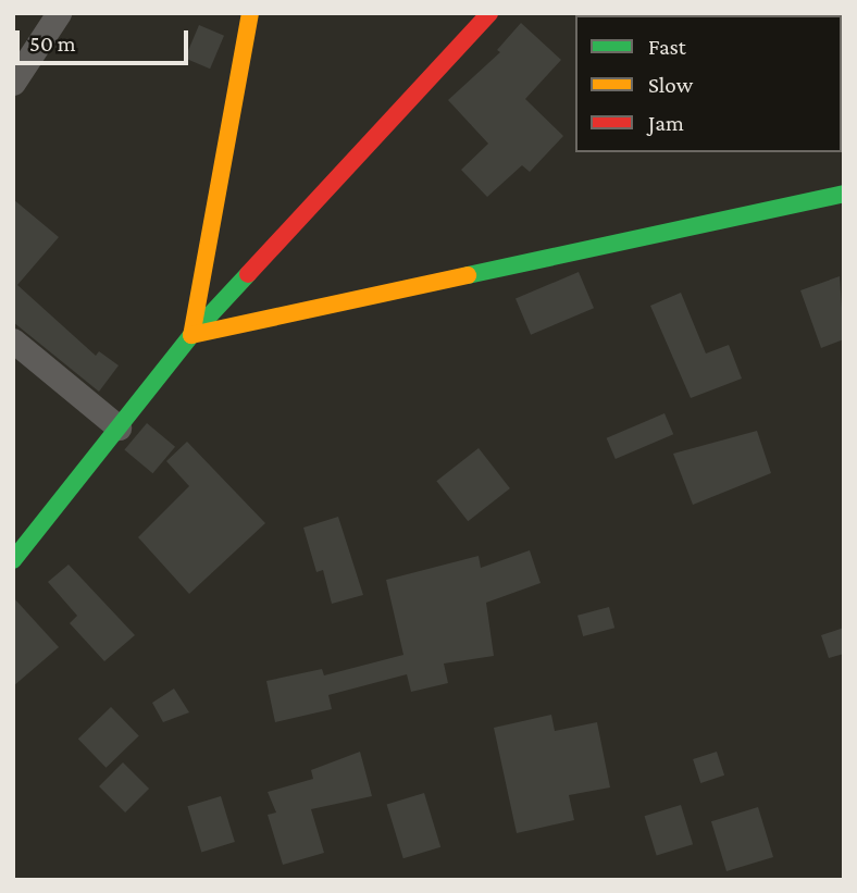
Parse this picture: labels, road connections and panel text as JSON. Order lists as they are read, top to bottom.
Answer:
{
  "legend": ["Fast", "Slow", "Jam"],
  "scale_bar": "50 m"
}
